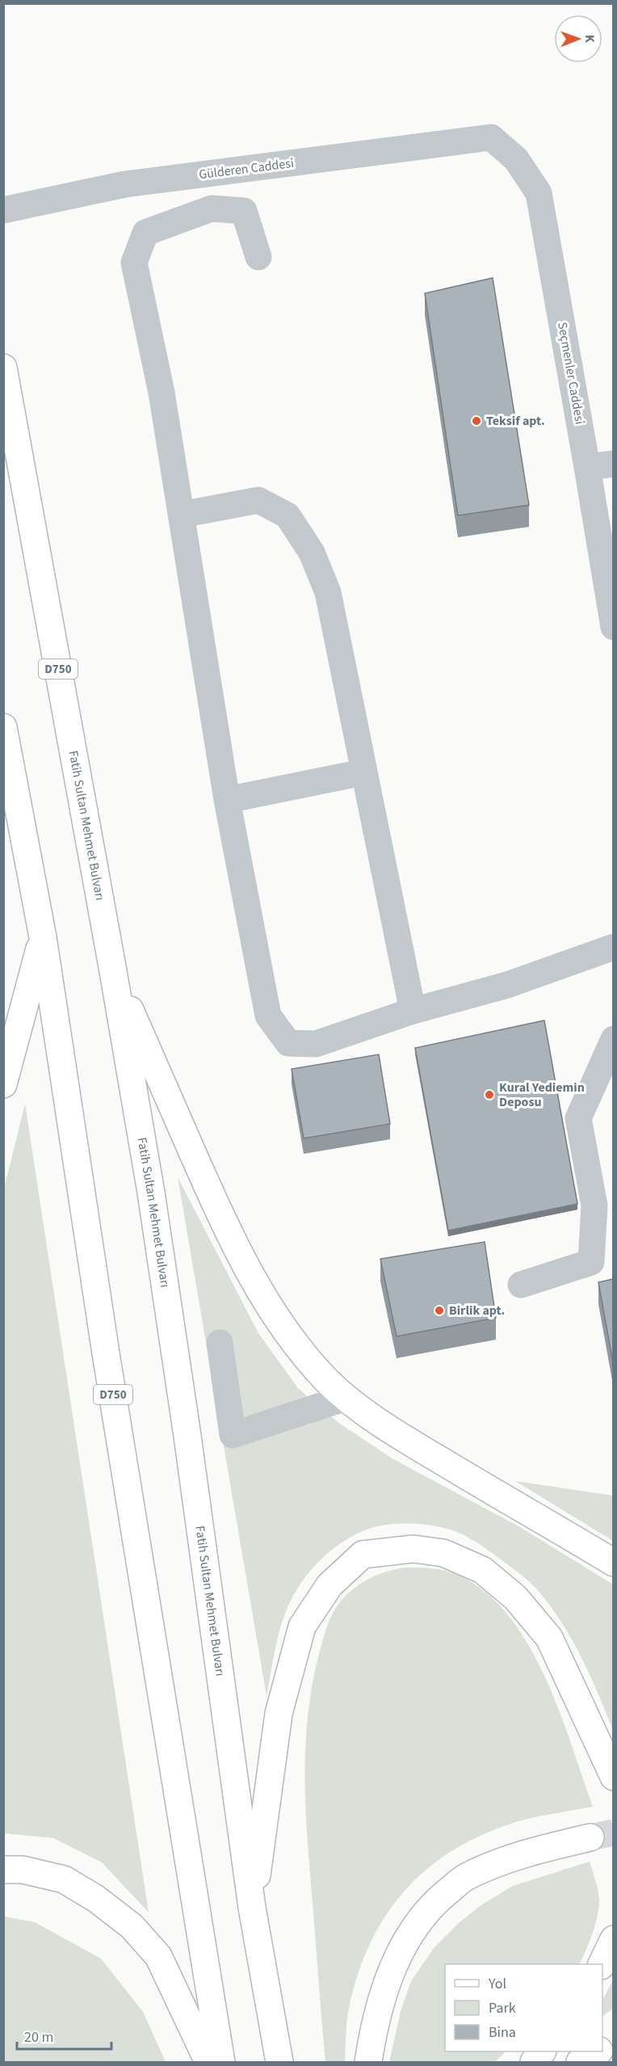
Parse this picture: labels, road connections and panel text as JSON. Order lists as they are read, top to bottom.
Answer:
{
  "streets": {
    "main road": ["D750", "Fatih Sultan Mehmet Bulvarı"],
    "street": ["Gülderen Caddesi", "Seçmenler Caddesi"]
  },
  "crossings": [
    ["Gülderen Caddesi", "Seçmenler Caddesi"]
  ],
  "places": ["Teksif apt.", "Kural Yediemin Deposu", "Birlik apt."],
  "legend": ["Yol", "Park", "Bina"],
  "scale_bar": "20 m",
  "north": "right"
}
